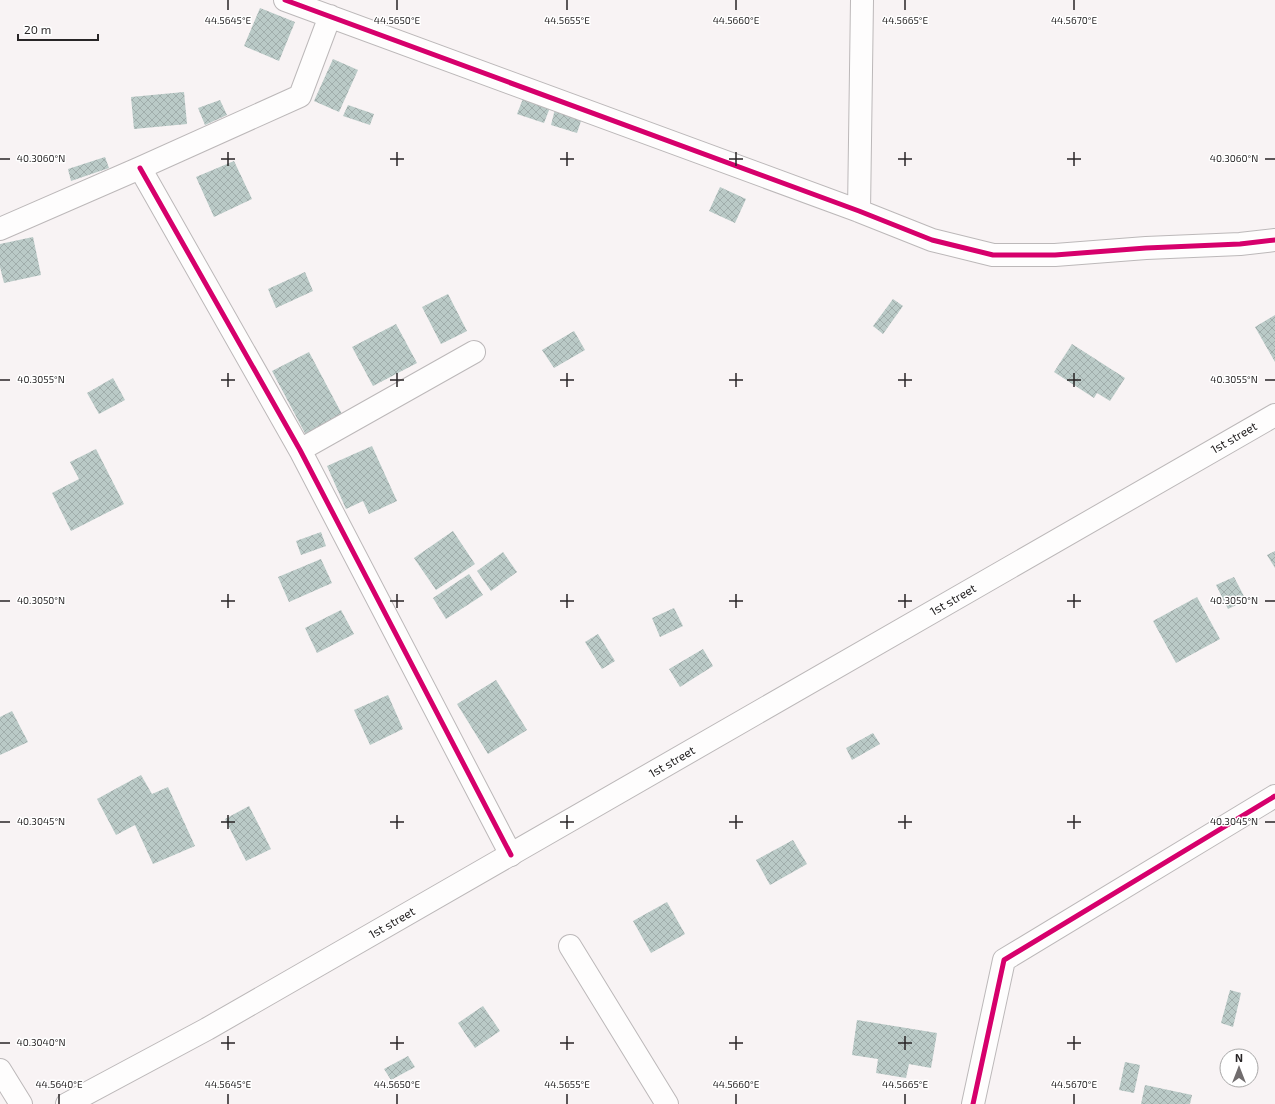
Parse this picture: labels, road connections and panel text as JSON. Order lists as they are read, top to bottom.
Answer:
{
  "streets": {
    "street": ["1st street"]
  },
  "scale_bar": "20 m",
  "north": "top",
  "coordinates": [
    "44.5645°E",
    "44.5650°E",
    "44.5655°E",
    "44.5660°E",
    "44.5665°E",
    "44.5670°E",
    "40.3060°N",
    "40.3055°N",
    "40.3050°N",
    "40.3045°N",
    "40.3040°N",
    "44.5640°E"
  ]
}
